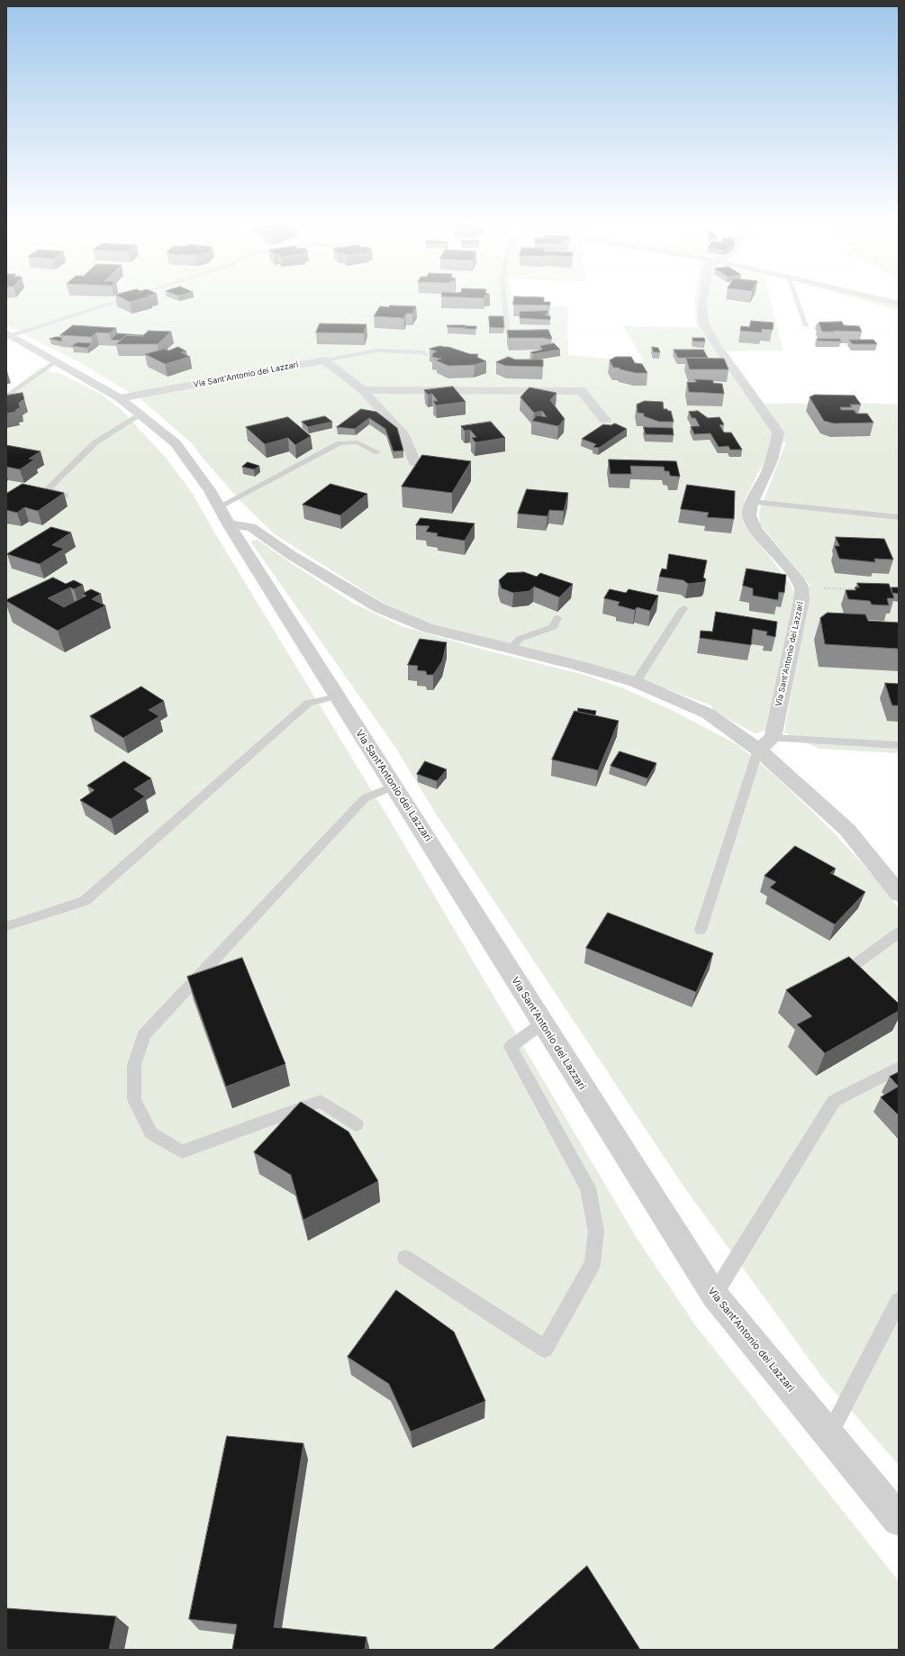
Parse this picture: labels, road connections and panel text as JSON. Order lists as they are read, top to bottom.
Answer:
{
  "streets": {
    "street": ["Via Sant'Antonio dei Lazzari"]
  }
}
